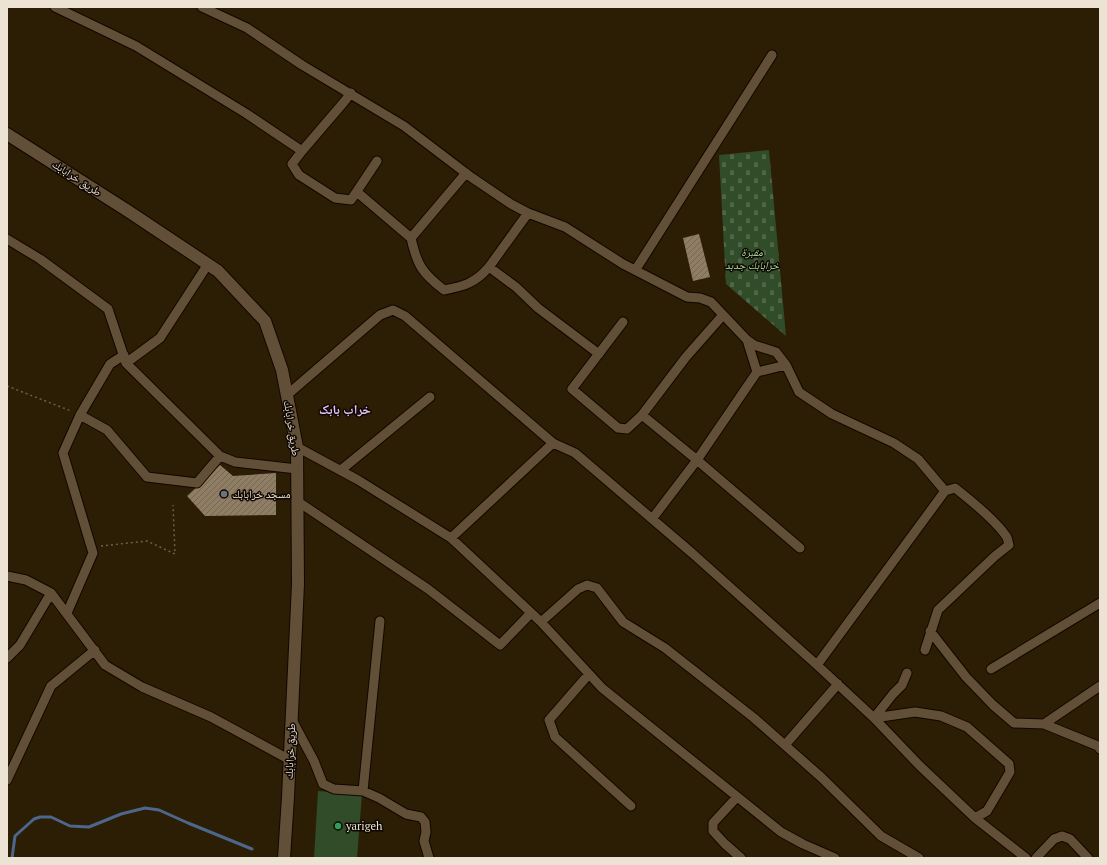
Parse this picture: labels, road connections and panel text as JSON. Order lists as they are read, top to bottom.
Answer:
{
  "streets": {
    "main road": ["طريق خرابابك"]
  },
  "districts": ["خراب بابک"],
  "parks": ["مقبرة خرابابك جدبد"],
  "places": ["مسجد خرابابك", "yarigeh"]
}
